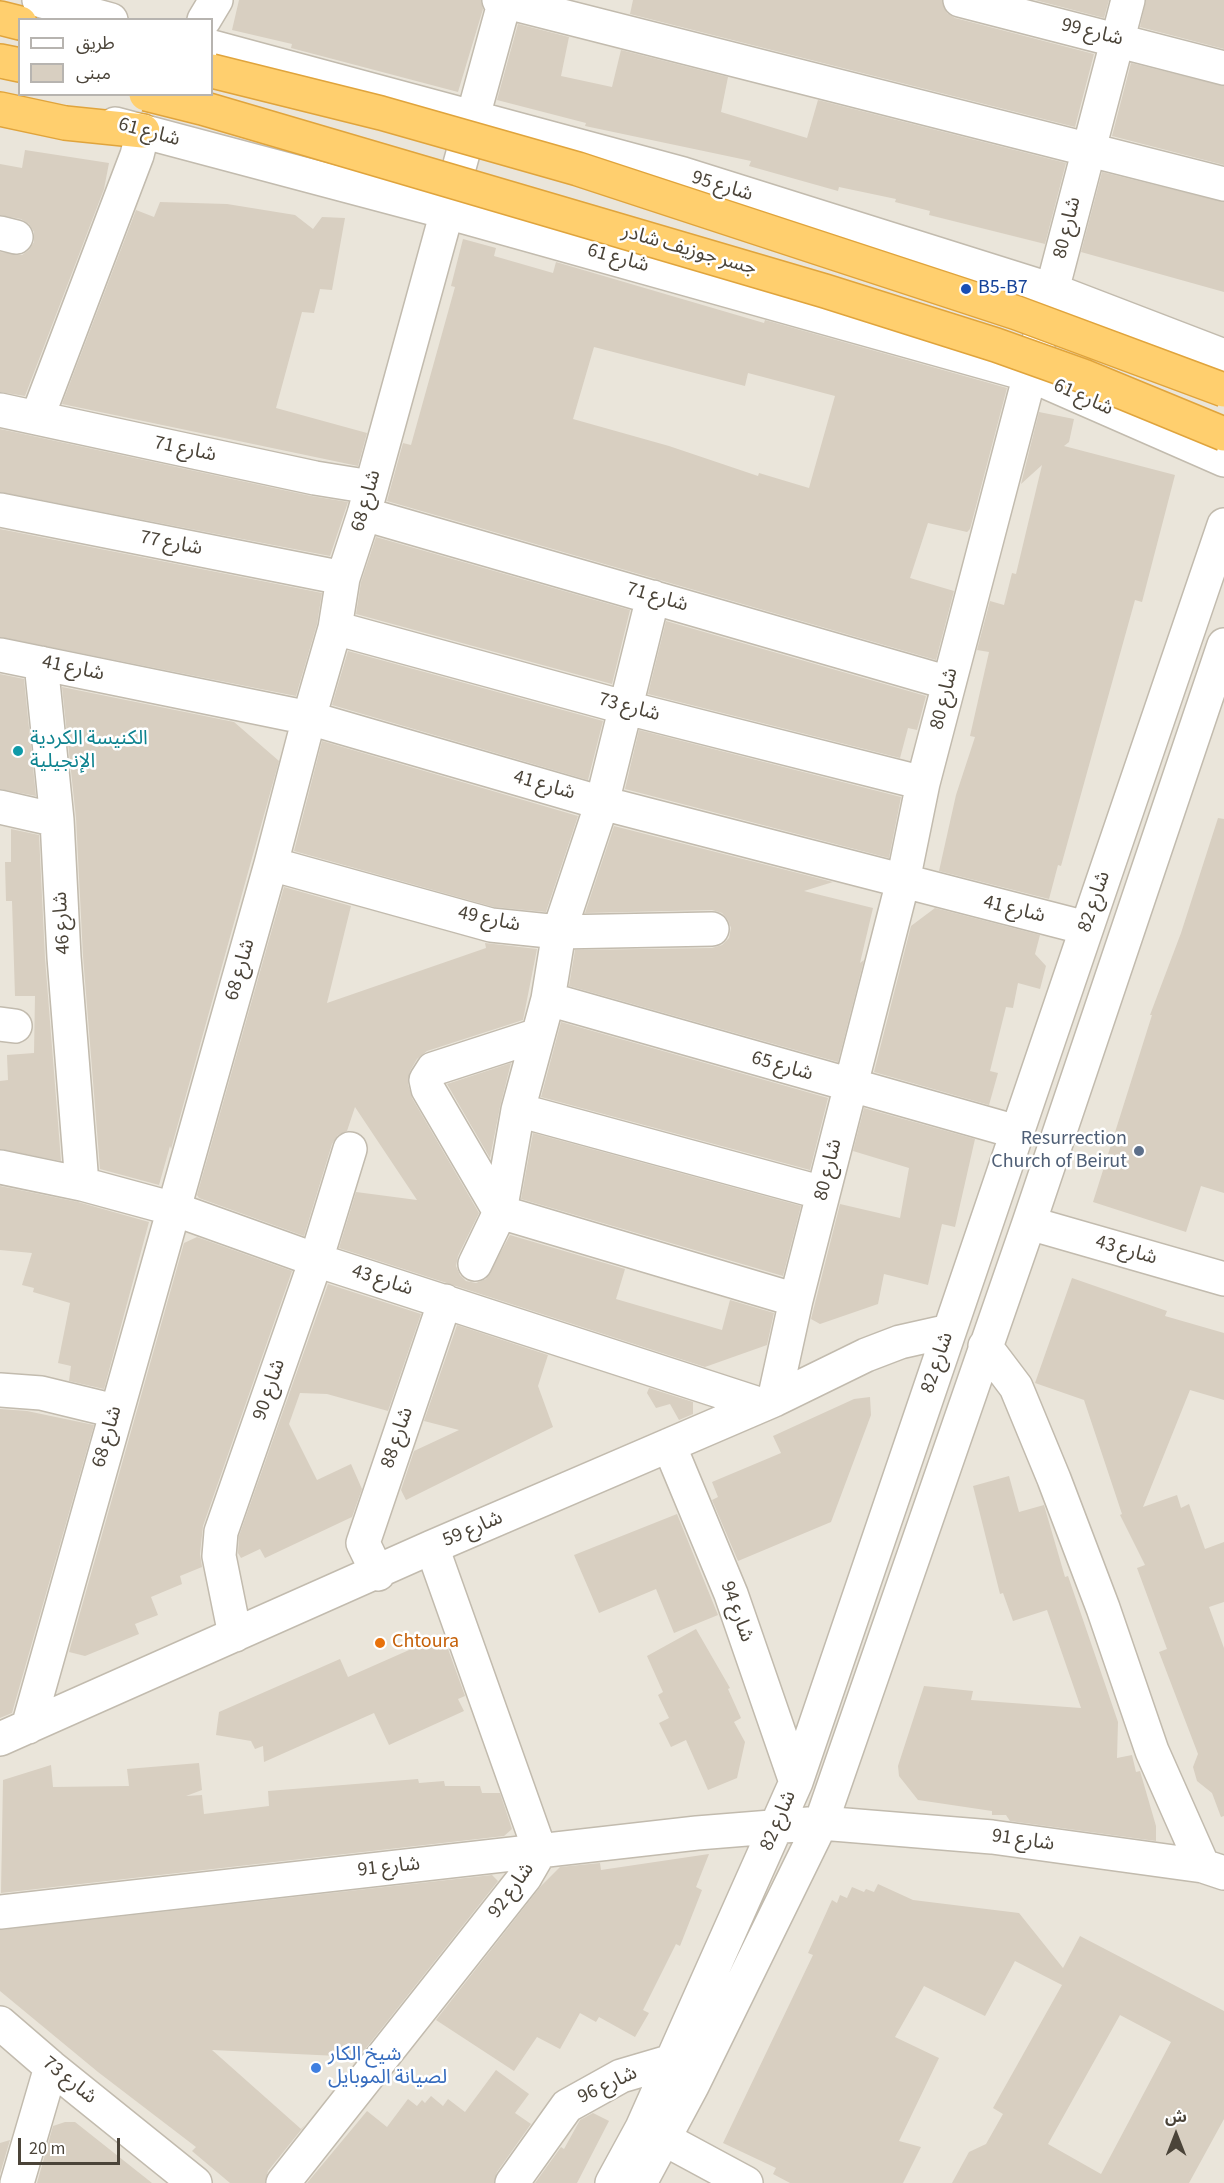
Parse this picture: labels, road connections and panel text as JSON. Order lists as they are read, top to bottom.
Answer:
{
  "streets": {
    "highway": ["جسر جوزيف شادر"],
    "street": [
      "شارع 99",
      "شارع 61",
      "شارع 95",
      "شارع 80",
      "شارع 71",
      "شارع 68",
      "شارع 77",
      "شارع 41",
      "شارع 73",
      "شارع 82",
      "شارع 49",
      "شارع 46",
      "شارع 65",
      "شارع 43",
      "شارع 90",
      "شارع 88",
      "شارع 59",
      "شارع 94",
      "شارع 91",
      "شارع 92",
      "شارع 96"
    ]
  },
  "crossings": [
    ["شارع 99", "شارع 80"],
    ["شارع 61", "شارع 80"],
    ["شارع 61", "شارع 68"],
    ["شارع 95", "شارع 80"],
    ["شارع 95", "شارع 68"],
    ["شارع 80", "شارع 71"],
    ["شارع 80", "شارع 41"],
    ["شارع 80", "شارع 73"],
    ["شارع 80", "شارع 65"],
    ["شارع 80", "شارع 43"],
    ["شارع 80", "شارع 59"],
    ["شارع 71", "شارع 68"],
    ["شارع 68", "شارع 77"],
    ["شارع 68", "شارع 41"],
    ["شارع 68", "شارع 73"],
    ["شارع 68", "شارع 49"],
    ["شارع 68", "شارع 43"],
    ["شارع 68", "شارع 59"],
    ["شارع 41", "شارع 82"],
    ["شارع 41", "شارع 46"],
    ["شارع 82", "شارع 65"],
    ["شارع 82", "شارع 43"],
    ["شارع 82", "شارع 59"],
    ["شارع 82", "شارع 94"],
    ["شارع 82", "شارع 91"],
    ["شارع 82", "شارع 96"],
    ["شارع 46", "شارع 43"],
    ["شارع 43", "شارع 90"],
    ["شارع 43", "شارع 88"],
    ["شارع 43", "شارع 59"],
    ["شارع 90", "شارع 59"],
    ["شارع 88", "شارع 59"],
    ["شارع 59", "شارع 94"],
    ["شارع 59", "شارع 92"],
    ["شارع 91", "شارع 92"]
  ],
  "places": [
    "B5-B7",
    "الكنيسة الكردية الإنجيلية",
    "Resurrection Church of Beirut",
    "Chtoura",
    "شيخ الكار لصيانة الموبايل"
  ],
  "legend": ["طريق", "مبنى"],
  "scale_bar": "20 m",
  "north": "top"
}
